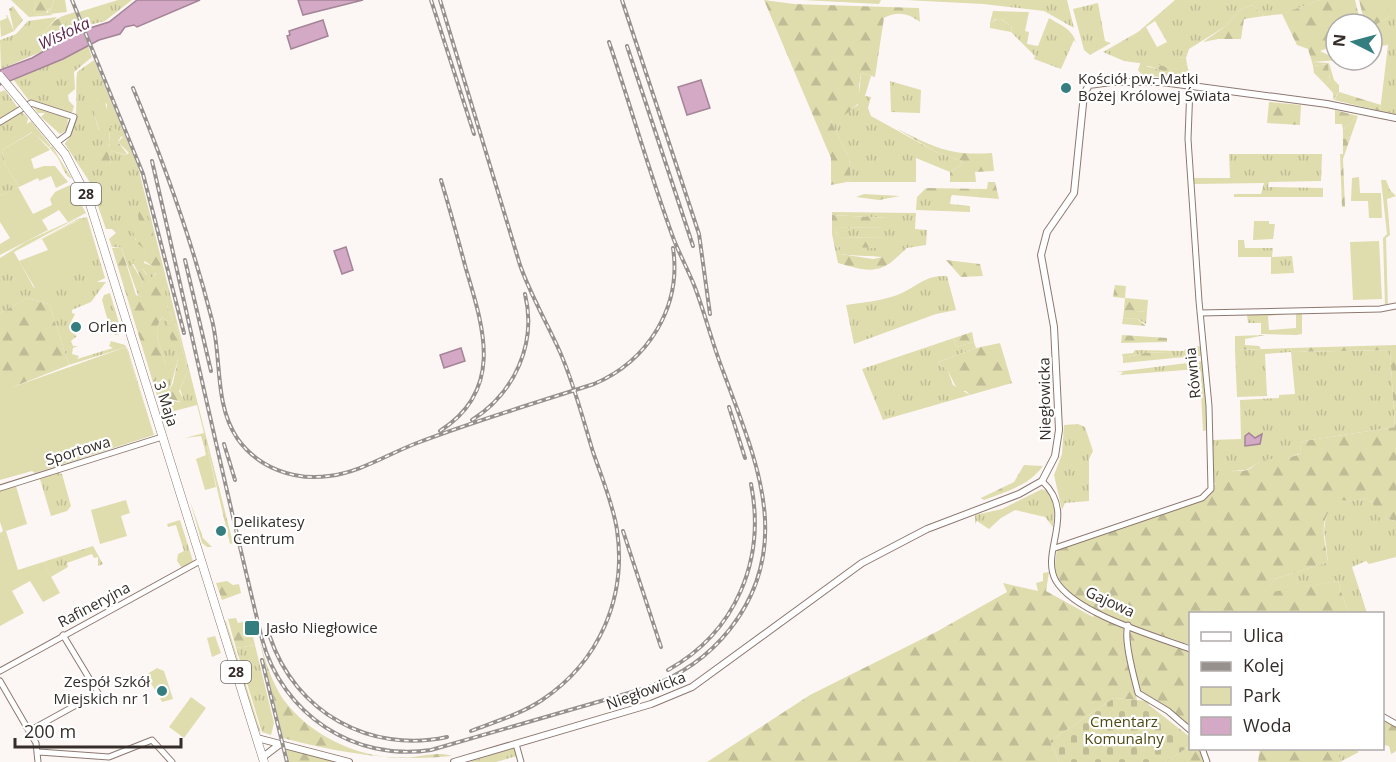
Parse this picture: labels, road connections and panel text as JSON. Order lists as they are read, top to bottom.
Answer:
{
  "streets": {
    "main road": ["28", "3 Maja"],
    "street": [
      "Równia",
      "Niegłowicka",
      "Sportowa",
      "Gajowa",
      "Rafineryjna"
    ]
  },
  "crossings": [
    ["Równia", "Niegłowicka"],
    ["Równia", "Gajowa"],
    ["Niegłowicka", "Gajowa"],
    ["3 Maja", "Sportowa"],
    ["3 Maja", "Rafineryjna"]
  ],
  "water": ["Wisłoka"],
  "parks": ["Cmentarz Komunalny"],
  "places": {
    "other": [
      "Kościół pw. Matki Bożej Królowej Świata",
      "Orlen",
      "Delikatesy Centrum",
      "Zespół Szkół Miejskich nr 1"
    ],
    "transit": ["Jasło Niegłowice"]
  },
  "legend": [
    "Ulica",
    "Kolej",
    "Park",
    "Woda"
  ],
  "scale_bar": "200 m",
  "north": "left"
}
